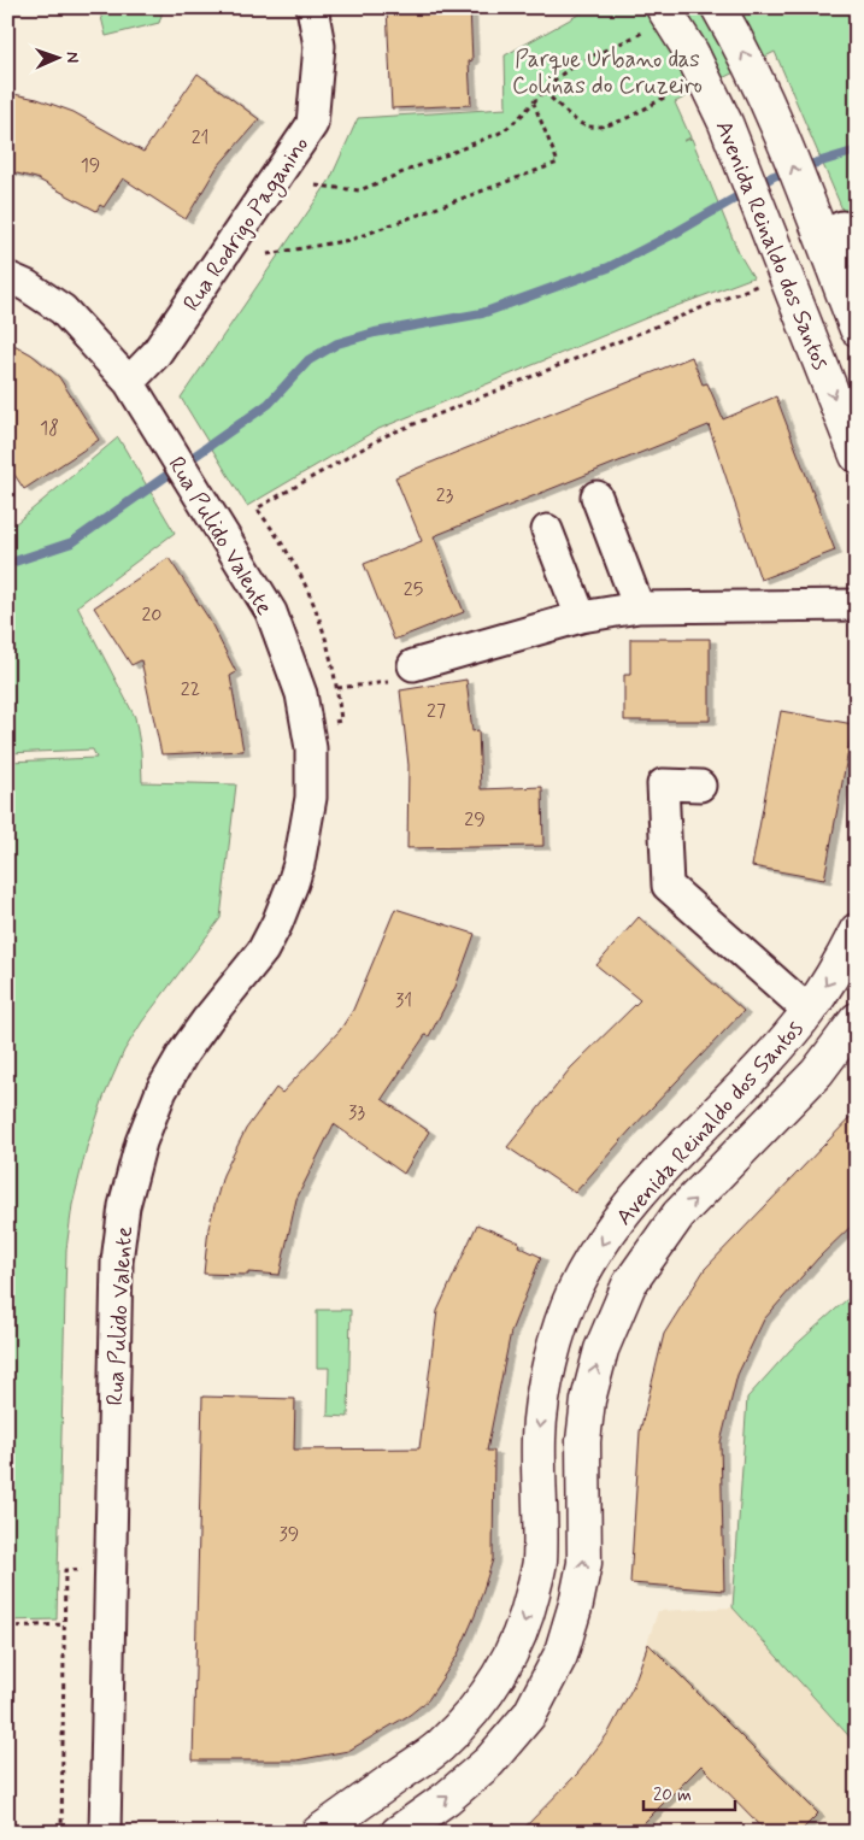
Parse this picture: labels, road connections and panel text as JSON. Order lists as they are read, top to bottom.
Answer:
{
  "streets": {
    "main road": ["Avenida Reinaldo dos Santos"],
    "street": ["Rua Rodrigo Paganino", "Rua Pulido Valente"]
  },
  "crossings": [
    ["Rua Rodrigo Paganino", "Rua Pulido Valente"]
  ],
  "parks": ["Parque Urbano das Colinas do Cruzeiro"],
  "house_numbers": [
    "21",
    "19",
    "18",
    "23",
    "25",
    "20",
    "22",
    "27",
    "29",
    "31",
    "33",
    "39"
  ],
  "scale_bar": "20 m",
  "north": "right"
}
